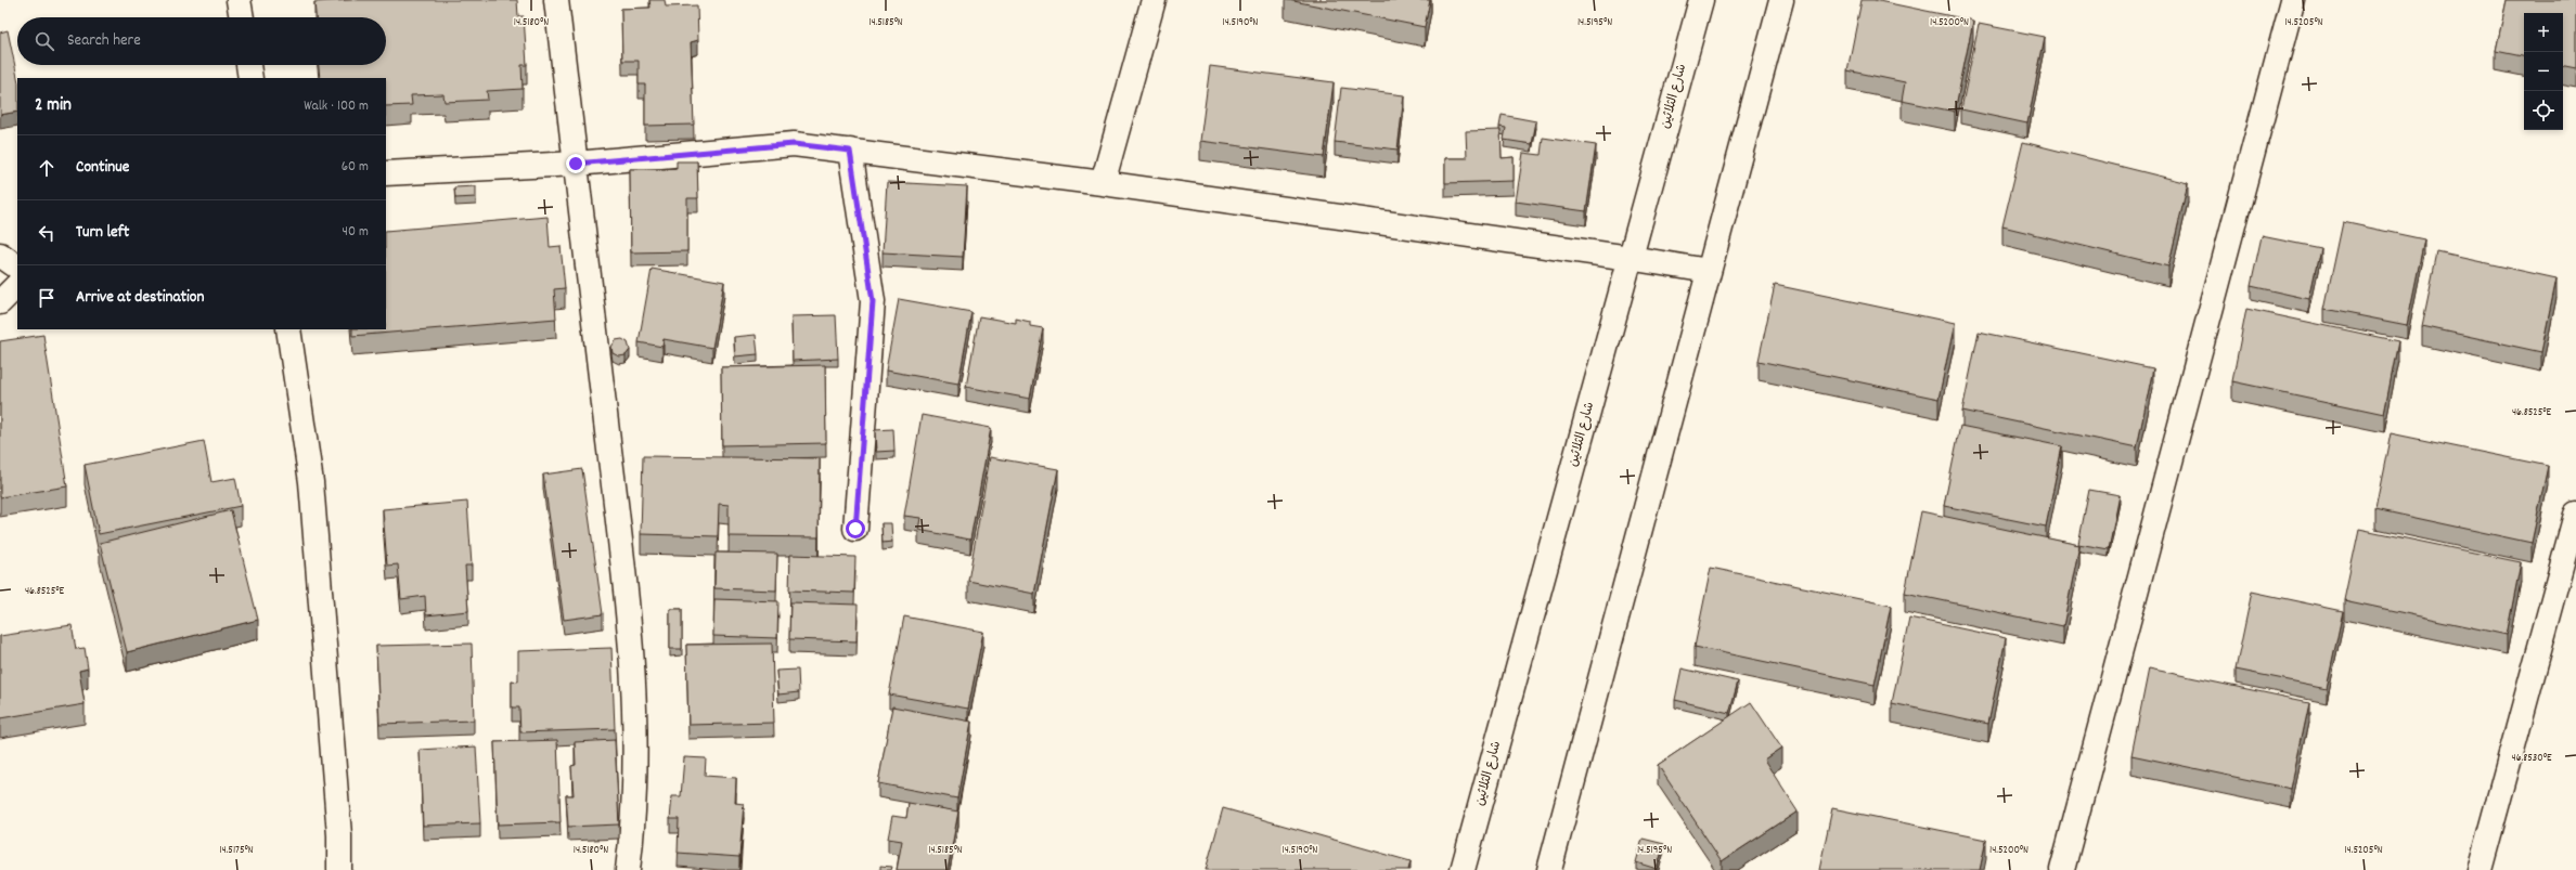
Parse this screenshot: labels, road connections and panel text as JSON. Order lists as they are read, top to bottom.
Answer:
{
  "streets": {
    "street": ["شارع الثلاثين"]
  },
  "page": {
    "map_buttons": ["+", "−"],
    "search": "Search here",
    "heading": ["2 min", "Walk · 100 m"],
    "list": [
      ["Continue", "60 m"],
      ["Turn left", "40 m"],
      "Arrive at destination"
    ]
  },
  "coordinates": [
    "14.5195°N",
    "14.5205°N",
    "14.5180°N",
    "14.5185°N",
    "14.5190°N",
    "14.5200°N",
    "46.8525°E",
    "46.8530°E",
    "14.5175°N"
  ]
}
